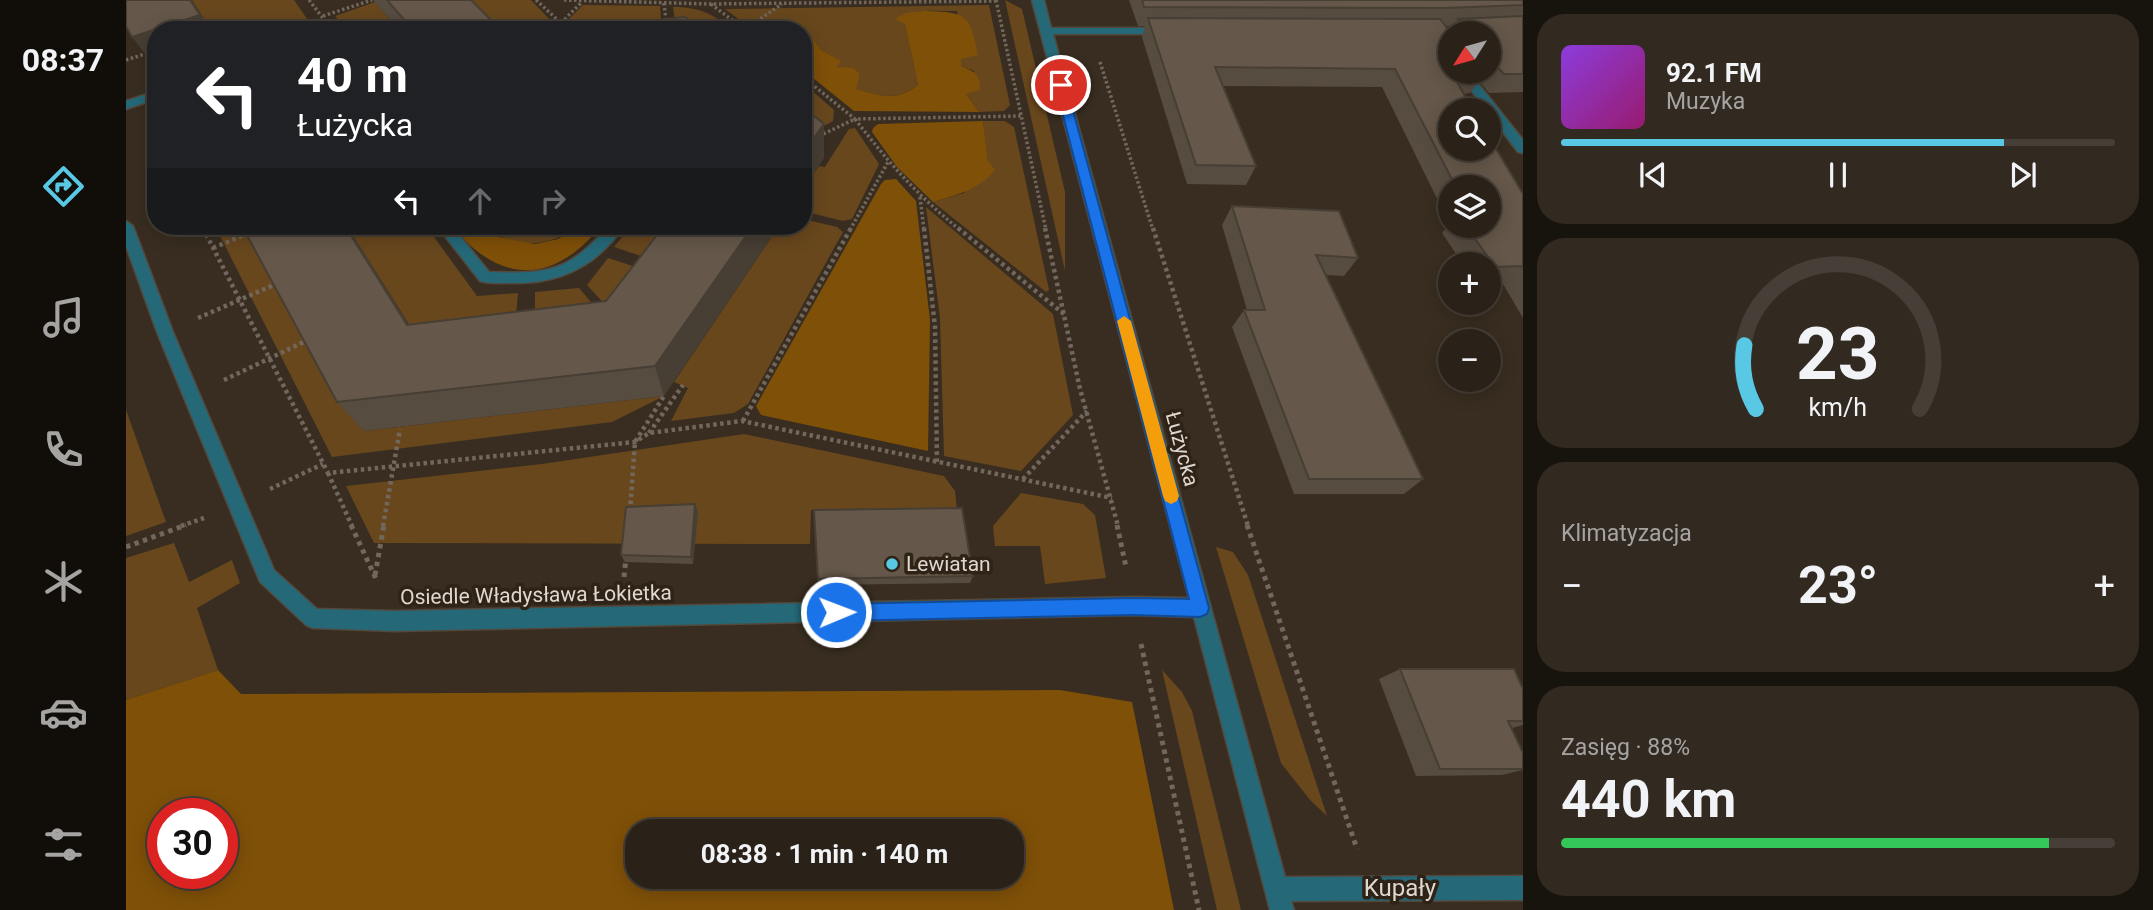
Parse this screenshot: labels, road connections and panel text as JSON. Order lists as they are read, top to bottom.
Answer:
{
  "streets": {
    "street": ["Łużycka", "Osiedle Władysława Łokietka", "Kupały"]
  },
  "crossings": [
    ["Łużycka", "Osiedle Władysława Łokietka"],
    ["Łużycka", "Kupały"]
  ],
  "places": ["Lewiatan"],
  "north": "bottom left",
  "page": {
    "tabs": "08:37",
    "map_buttons": ["+", "−"],
    "turn": ["40 m", "Łużycka"],
    "song": ["92.1 FM", "Muzyka"],
    "tile": [
      "Klimatyzacja",
      ["Zasięg · 88%", "440 km"]
    ],
    "heat": ["−", "23°", "+"],
    "limit": "30",
    "trip": "08:38 · 1 min · 140 m",
    "gauge": ["23", "km/h"]
  }
}
